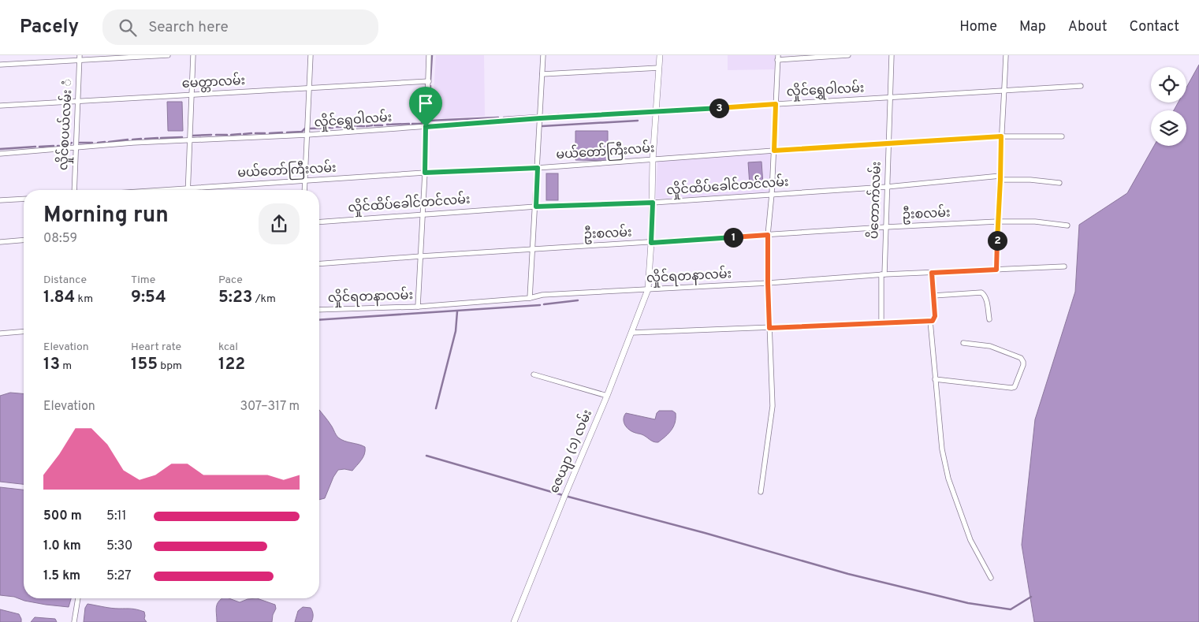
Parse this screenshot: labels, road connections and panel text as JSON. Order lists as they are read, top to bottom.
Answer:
{
  "streets": {
    "street": [
      "မေတ္တာလမ်း",
      "လှိုင်ရွှေဝါလမ်း",
      "လှိုင်စပယ်လမ်း ံ",
      "မယ်တော်ကြီးလမ်း",
      "လှိုင်ထိပ်ခေါင်တင်လမ်း",
      "ပိတောက်လမ်း",
      "ဦးစလမ်း",
      "လှိုင်ရတနာလမ်း",
      "ဇေယျာ (၁) လမ်း"
    ]
  },
  "crossings": [
    ["မေတ္တာလမ်း", "လှိုင်စပယ်လမ်း ံ"],
    ["လှိုင်ရွှေဝါလမ်း", "လှိုင်စပယ်လမ်း ံ"],
    ["လှိုင်ရွှေဝါလမ်း", "ပိတောက်လမ်း"],
    ["လှိုင်ရွှေဝါလမ်း", "ဇေယျာ (၁) လမ်း"],
    ["မယ်တော်ကြီးလမ်း", "ပိတောက်လမ်း"],
    ["မယ်တော်ကြီးလမ်း", "ဇေယျာ (၁) လမ်း"],
    ["လှိုင်ထိပ်ခေါင်တင်လမ်း", "ပိတောက်လမ်း"],
    ["လှိုင်ထိပ်ခေါင်တင်လမ်း", "ဇေယျာ (၁) လမ်း"],
    ["ပိတောက်လမ်း", "ဦးစလမ်း"],
    ["ပိတောက်လမ်း", "လှိုင်ရတနာလမ်း"],
    ["ဦးစလမ်း", "ဇေယျာ (၁) လမ်း"],
    ["လှိုင်ရတနာလမ်း", "ဇေယျာ (၁) လမ်း"]
  ],
  "page": {
    "header": "Pacely",
    "search": "Search here",
    "nav": [
      "Home",
      "Map",
      "About",
      "Contact"
    ],
    "pins": ["3", "1", "2"],
    "heading": ["Morning run", "08:59"],
    "stats": [
      ["Distance", "1.84 km"],
      ["Time", "9:54"],
      ["Pace", "5:23 /km"],
      ["Elevation", "13 m"],
      ["Heart rate", "155 bpm"],
      ["kcal", "122"]
    ],
    "chart": ["Elevation", "307–317 m"],
    "list": [
      {
        "name": "500 m",
        "note": "5:11"
      },
      {
        "name": "1.0 km",
        "note": "5:30"
      },
      {
        "name": "1.5 km",
        "note": "5:27"
      }
    ]
  }
}
